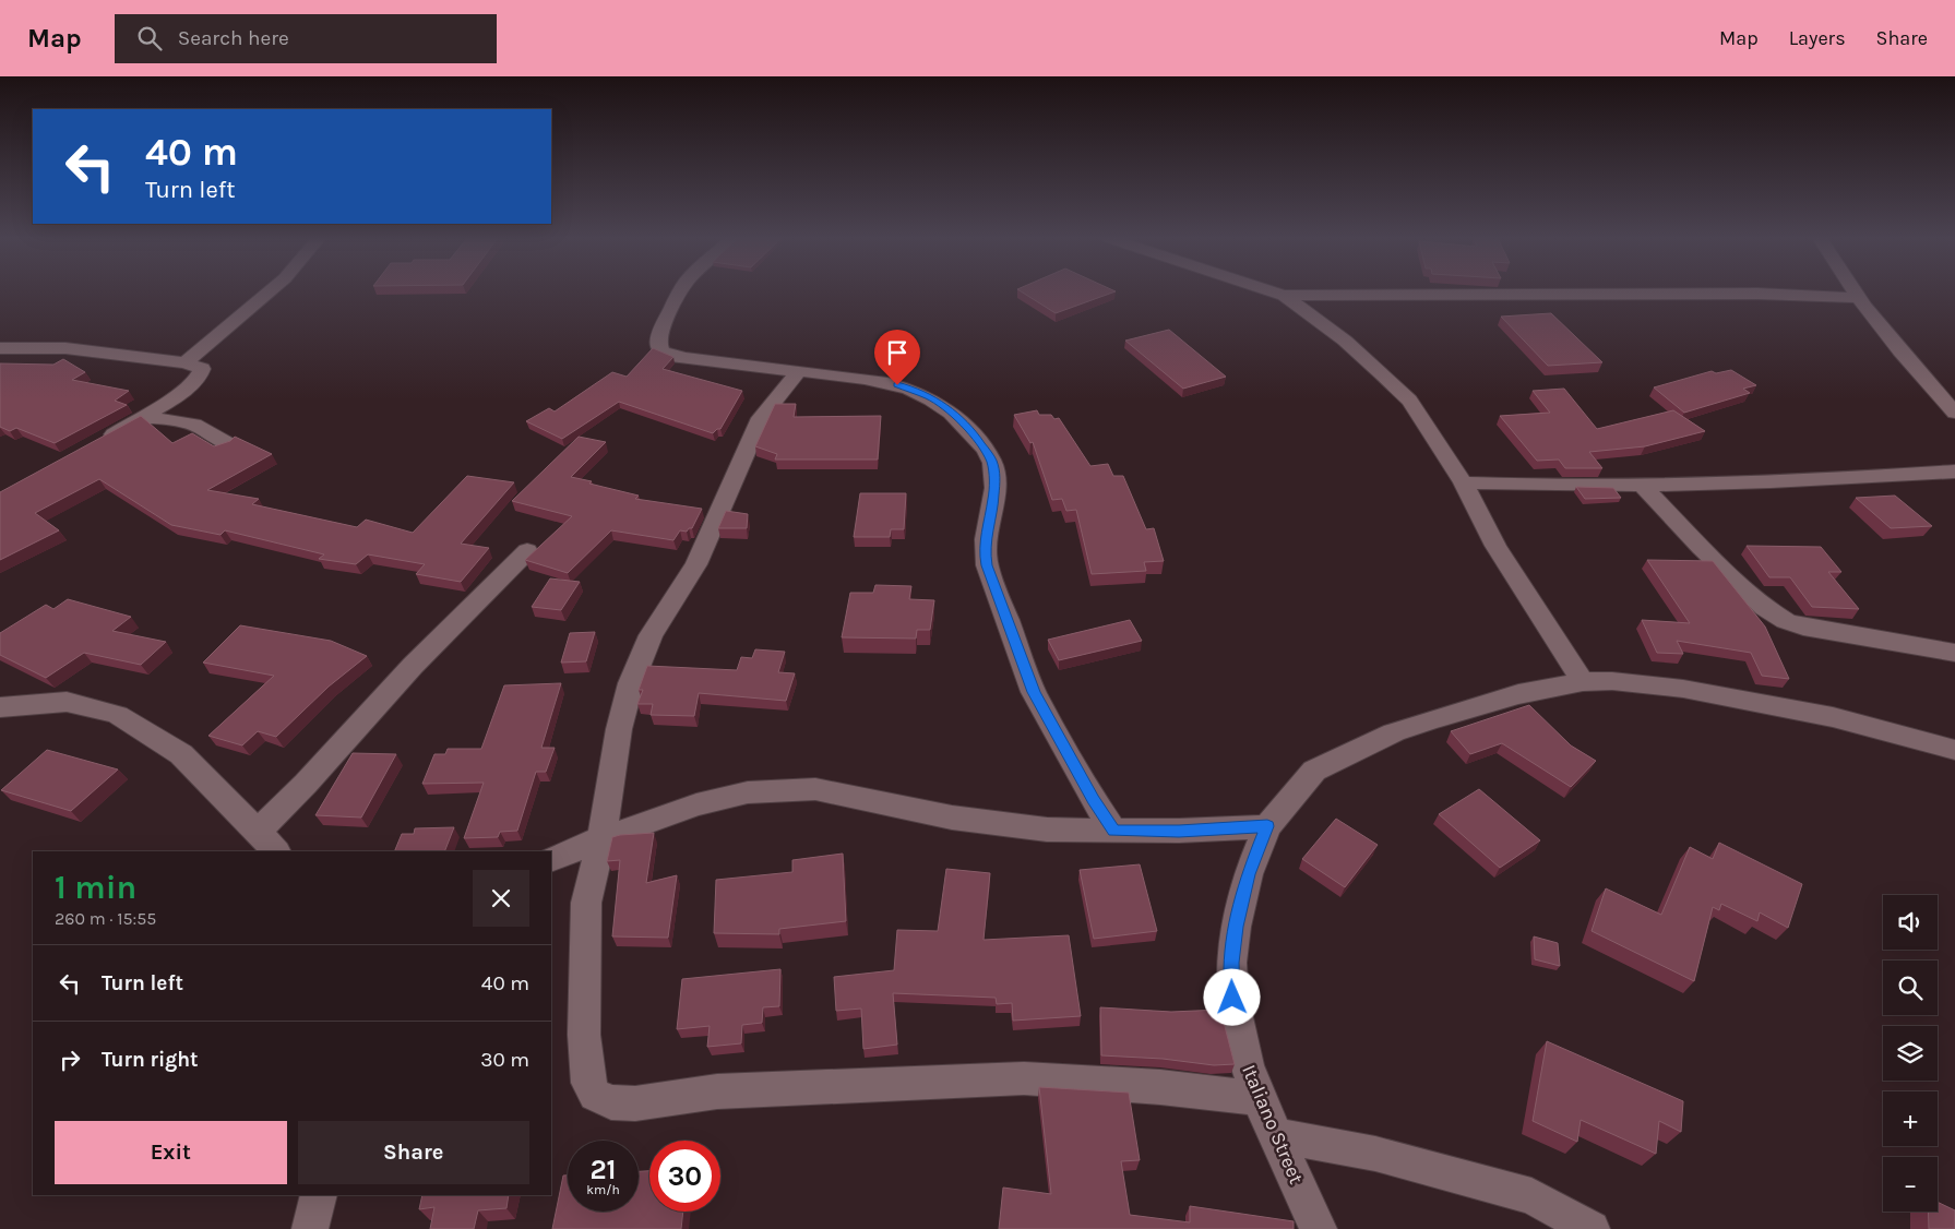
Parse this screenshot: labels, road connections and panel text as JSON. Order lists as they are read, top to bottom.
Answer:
{
  "streets": {
    "street": ["Italiano Street"]
  },
  "page": {
    "header": "Map",
    "search": "Search here",
    "nav": ["Map", "Layers", "Share"],
    "turn": ["40 m", "Turn left"],
    "heading": ["1 min", "260 m · 15:55"],
    "map_buttons": ["+", "−"],
    "list": [
      {
        "name": "Turn left",
        "value": "40 m"
      },
      {
        "name": "Turn right",
        "value": "30 m"
      }
    ],
    "buttons": ["Exit", "Share"],
    "speed": "21 km/h",
    "limit": "30"
  }
}
